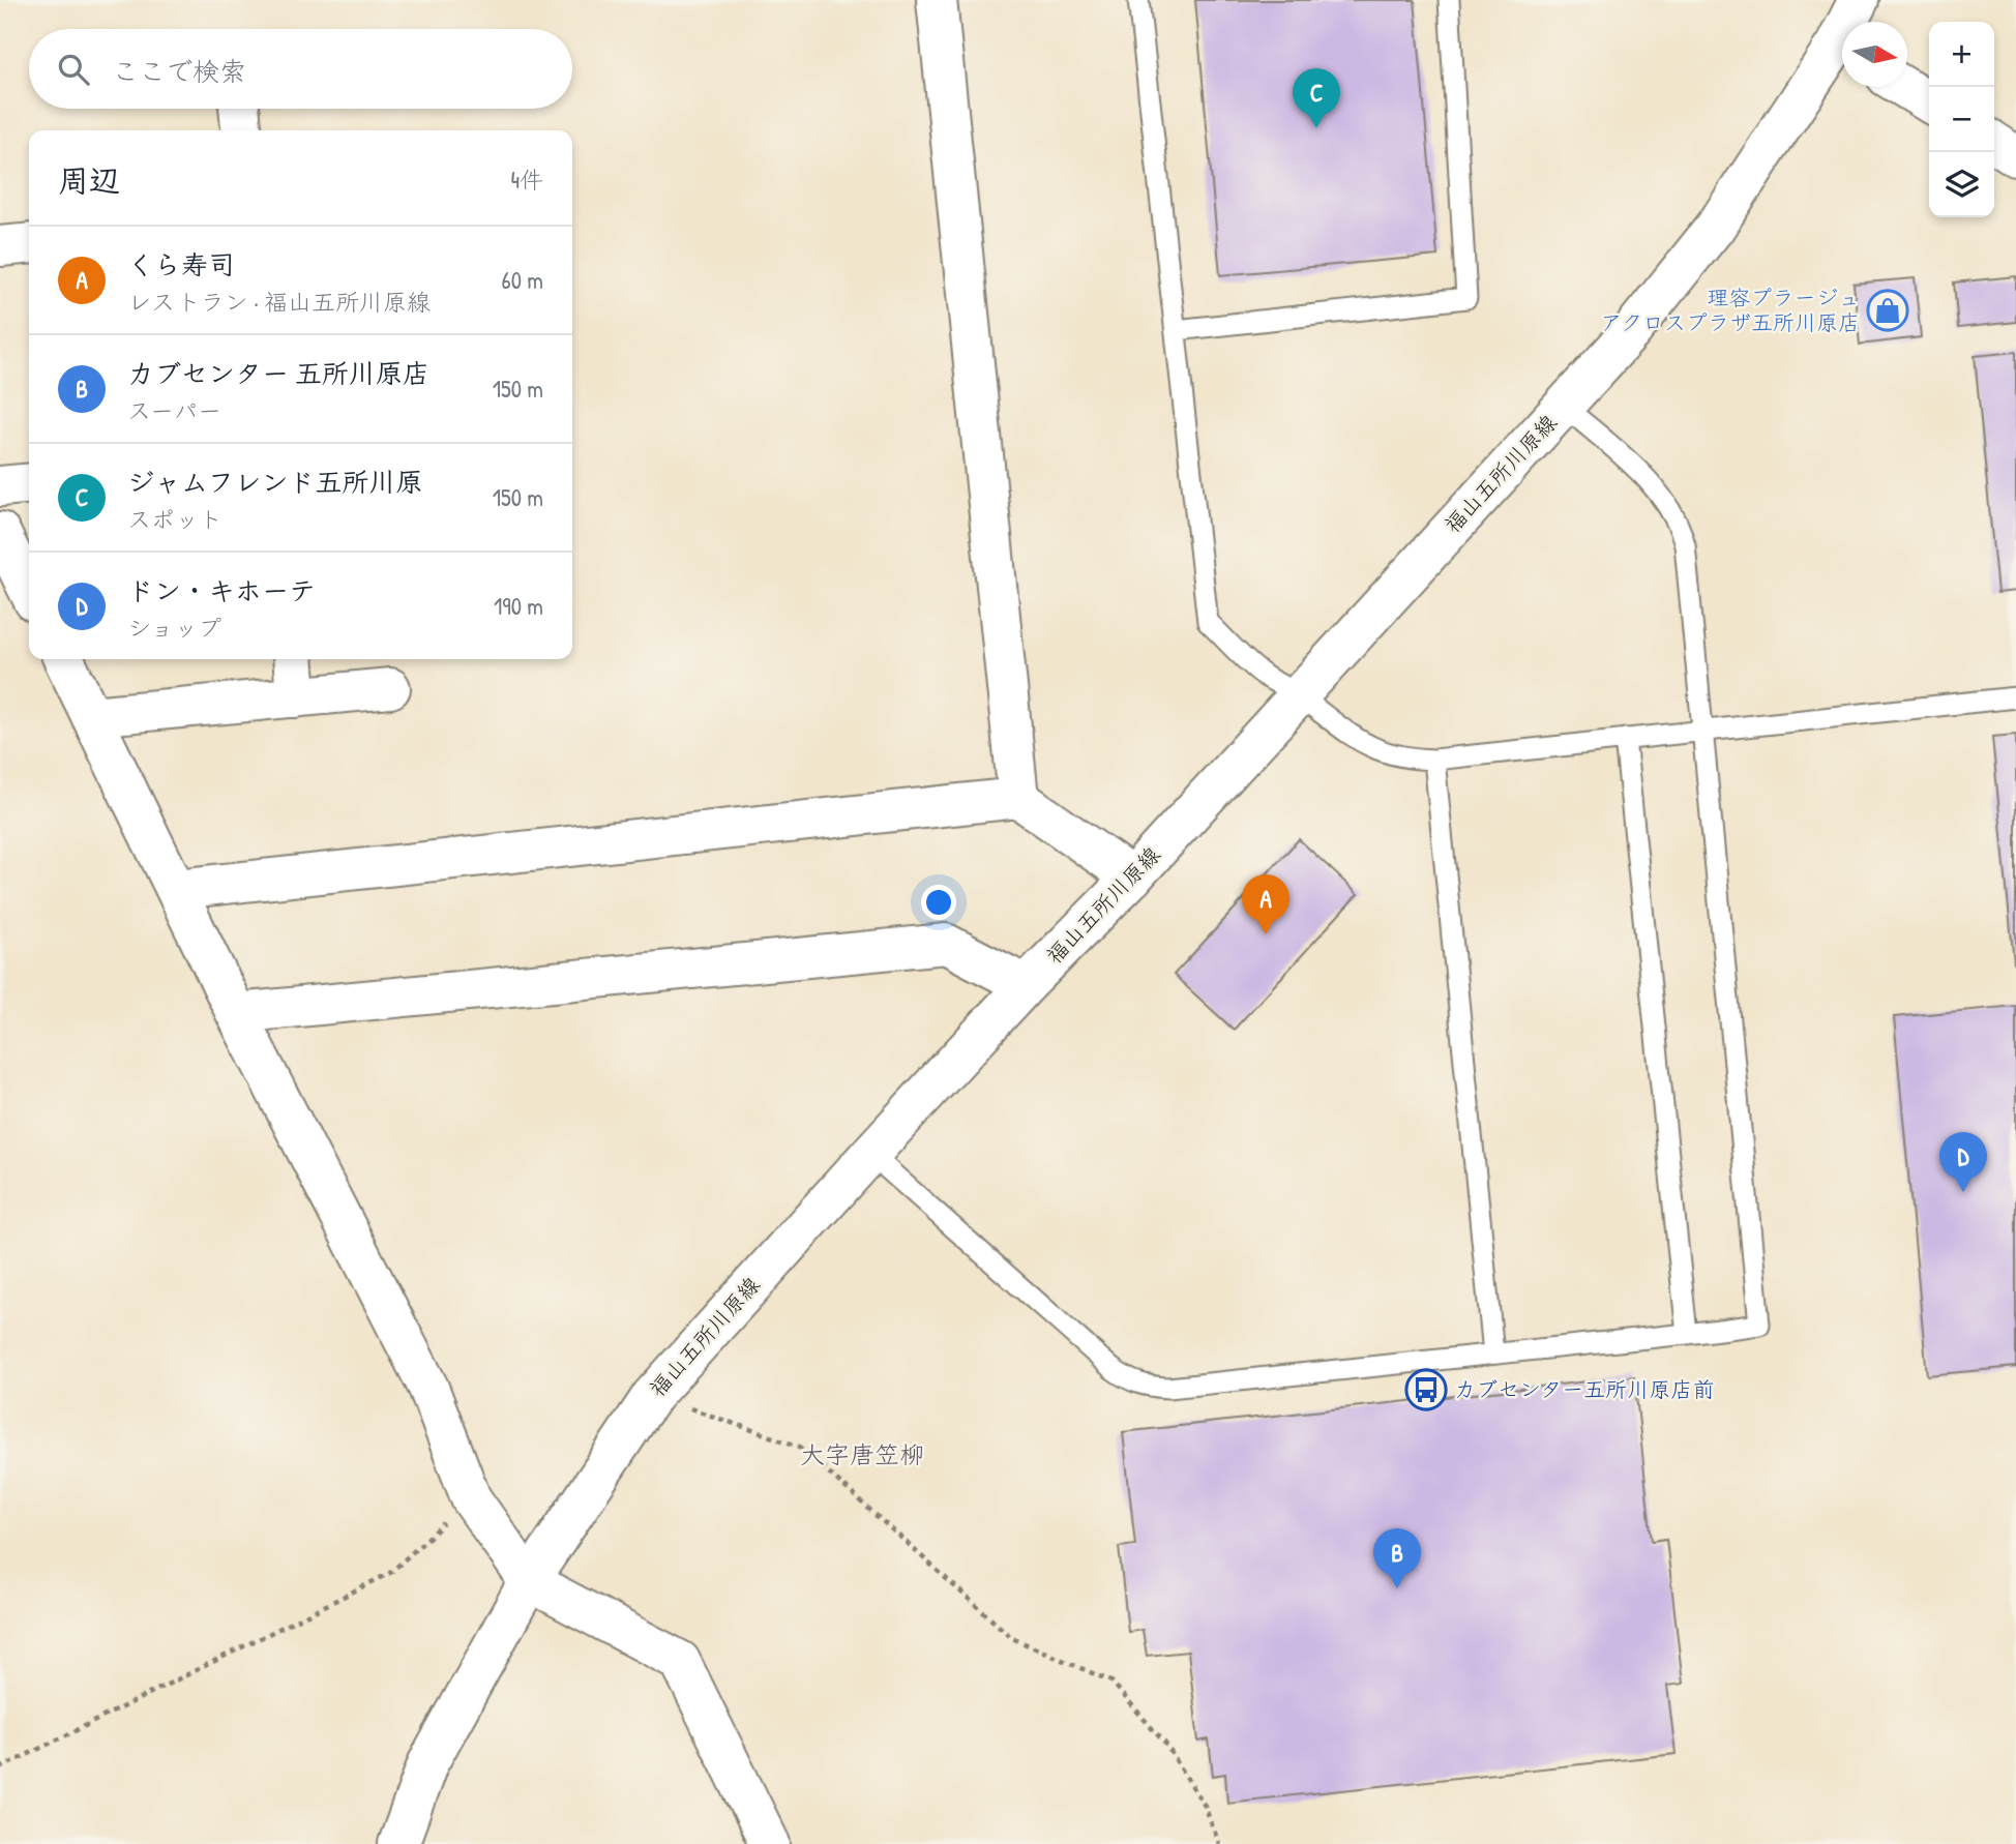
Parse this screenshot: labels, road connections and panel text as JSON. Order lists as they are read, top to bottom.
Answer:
{
  "streets": {
    "street": ["福山五所川原線"]
  },
  "districts": ["大字唐笠柳"],
  "places": {
    "shop": ["理容プラージュ アクロスプラザ五所川原店"],
    "bus stop": ["カブセンター五所川原店前"]
  },
  "north": "right",
  "page": {
    "map_buttons": ["+", "−"],
    "search": "ここで検索",
    "pins": [
      "C",
      "A",
      "D",
      "B"
    ],
    "heading": ["周辺", "4件"],
    "list": [
      {
        "mark": "A",
        "name": "くら寿司",
        "note": "レストラン · 福山五所川原線",
        "value": "60 m"
      },
      {
        "mark": "B",
        "name": "カブセンター 五所川原店",
        "note": "スーパー",
        "value": "150 m"
      },
      {
        "mark": "C",
        "name": "ジャムフレンド五所川原",
        "note": "スポット",
        "value": "150 m"
      },
      {
        "mark": "D",
        "name": "ドン・キホーテ",
        "note": "ショップ",
        "value": "190 m"
      }
    ]
  }
}
